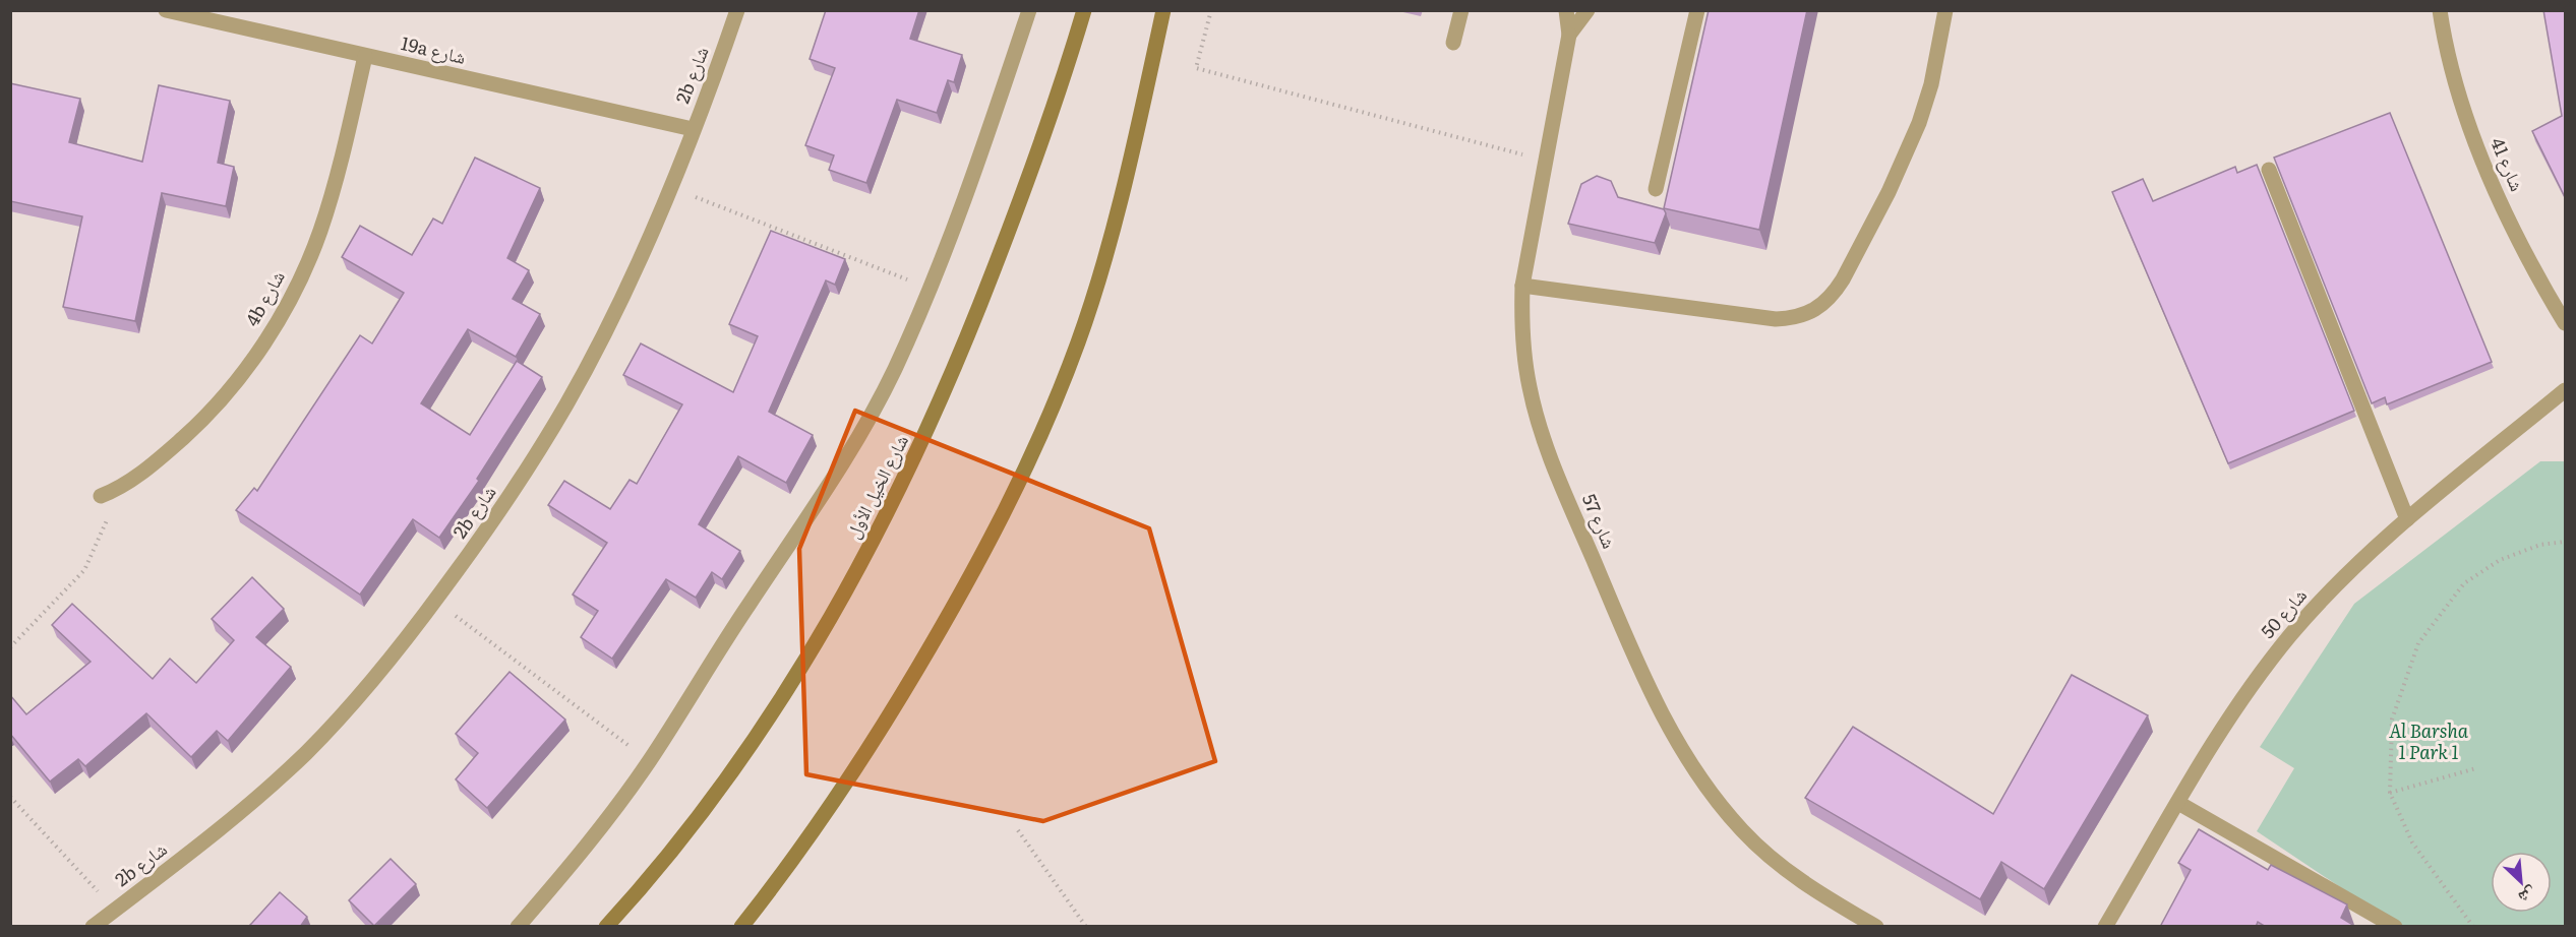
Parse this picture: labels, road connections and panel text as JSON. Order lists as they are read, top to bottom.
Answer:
{
  "streets": {
    "main road": ["شارع الخيل الأول"],
    "street": [
      "19a شارع",
      "2b شارع",
      "شارع 41",
      "4b شارع",
      "شارع 57",
      "شارع 50"
    ]
  },
  "crossings": [
    ["19a شارع", "2b شارع"],
    ["19a شارع", "4b شارع"]
  ],
  "parks": ["Al Barsha 1 Park 1"],
  "north": "bottom right"
}
